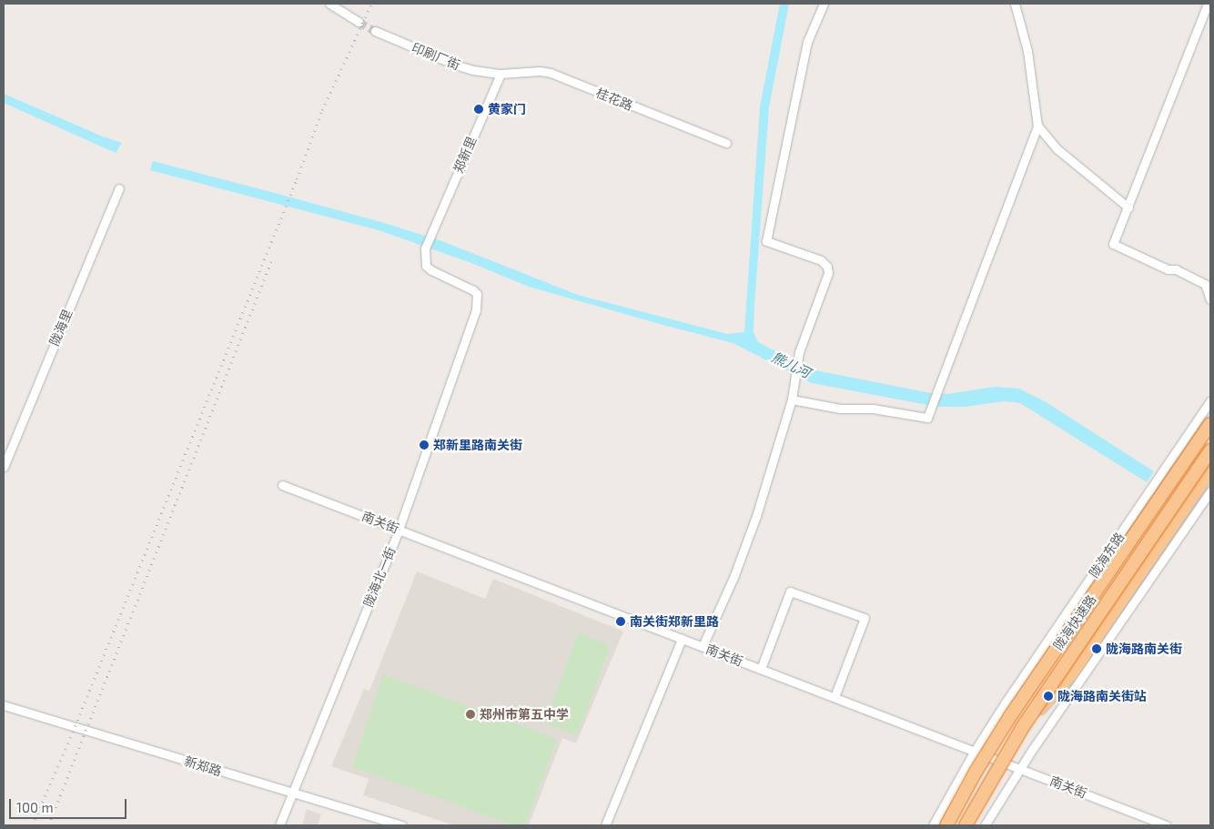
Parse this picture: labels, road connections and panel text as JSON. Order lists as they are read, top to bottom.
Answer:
{
  "streets": {
    "highway": ["陇海快速路"],
    "street": [
      "印刷厂街",
      "桂花路",
      "郑新里",
      "陇海里",
      "南关街",
      "陇海东路",
      "陇海北一街",
      "新郑路"
    ]
  },
  "crossings": [
    ["印刷厂街", "桂花路"],
    ["印刷厂街", "郑新里"],
    ["桂花路", "郑新里"],
    ["郑新里", "陇海北一街"],
    ["南关街", "陇海东路"],
    ["南关街", "陇海北一街"],
    ["陇海北一街", "新郑路"]
  ],
  "water": ["熊儿河"],
  "places": [
    "黄家门",
    "郑新里路南关街",
    "南关街郑新里路",
    "陇海路南关街",
    "陇海路南关街站",
    "郑州市第五中学"
  ],
  "scale_bar": "100 m"
}
